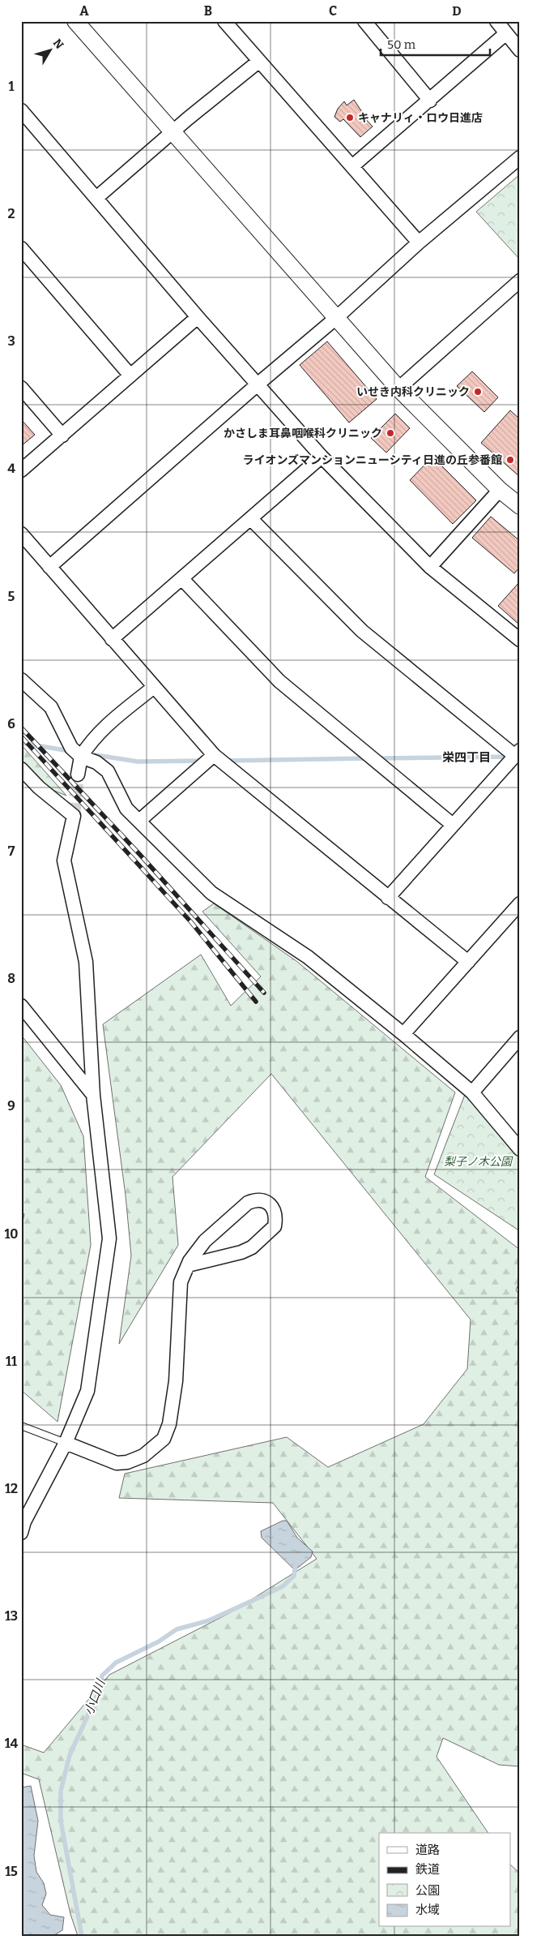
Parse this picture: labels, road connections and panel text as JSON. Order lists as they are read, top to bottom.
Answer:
{
  "districts": ["栄四丁目"],
  "water": ["小口川"],
  "parks": ["梨子ノ木公園"],
  "places": [
    "キャナリィ・ロウ日進店",
    "いせき内科クリニック",
    "かさしま耳鼻咽喉科クリニック",
    "ライオンズマンションニューシティ日進の丘参番館"
  ],
  "legend": [
    "道路",
    "鉄道",
    "公園",
    "水域"
  ],
  "scale_bar": "50 m",
  "north": "top right",
  "grid": {
    "columns": [
      "A",
      "B",
      "C",
      "D"
    ],
    "rows": [
      "1",
      "2",
      "3",
      "4",
      "5",
      "6",
      "7",
      "8",
      "9",
      "10",
      "11",
      "12",
      "13",
      "14",
      "15"
    ]
  }
}
